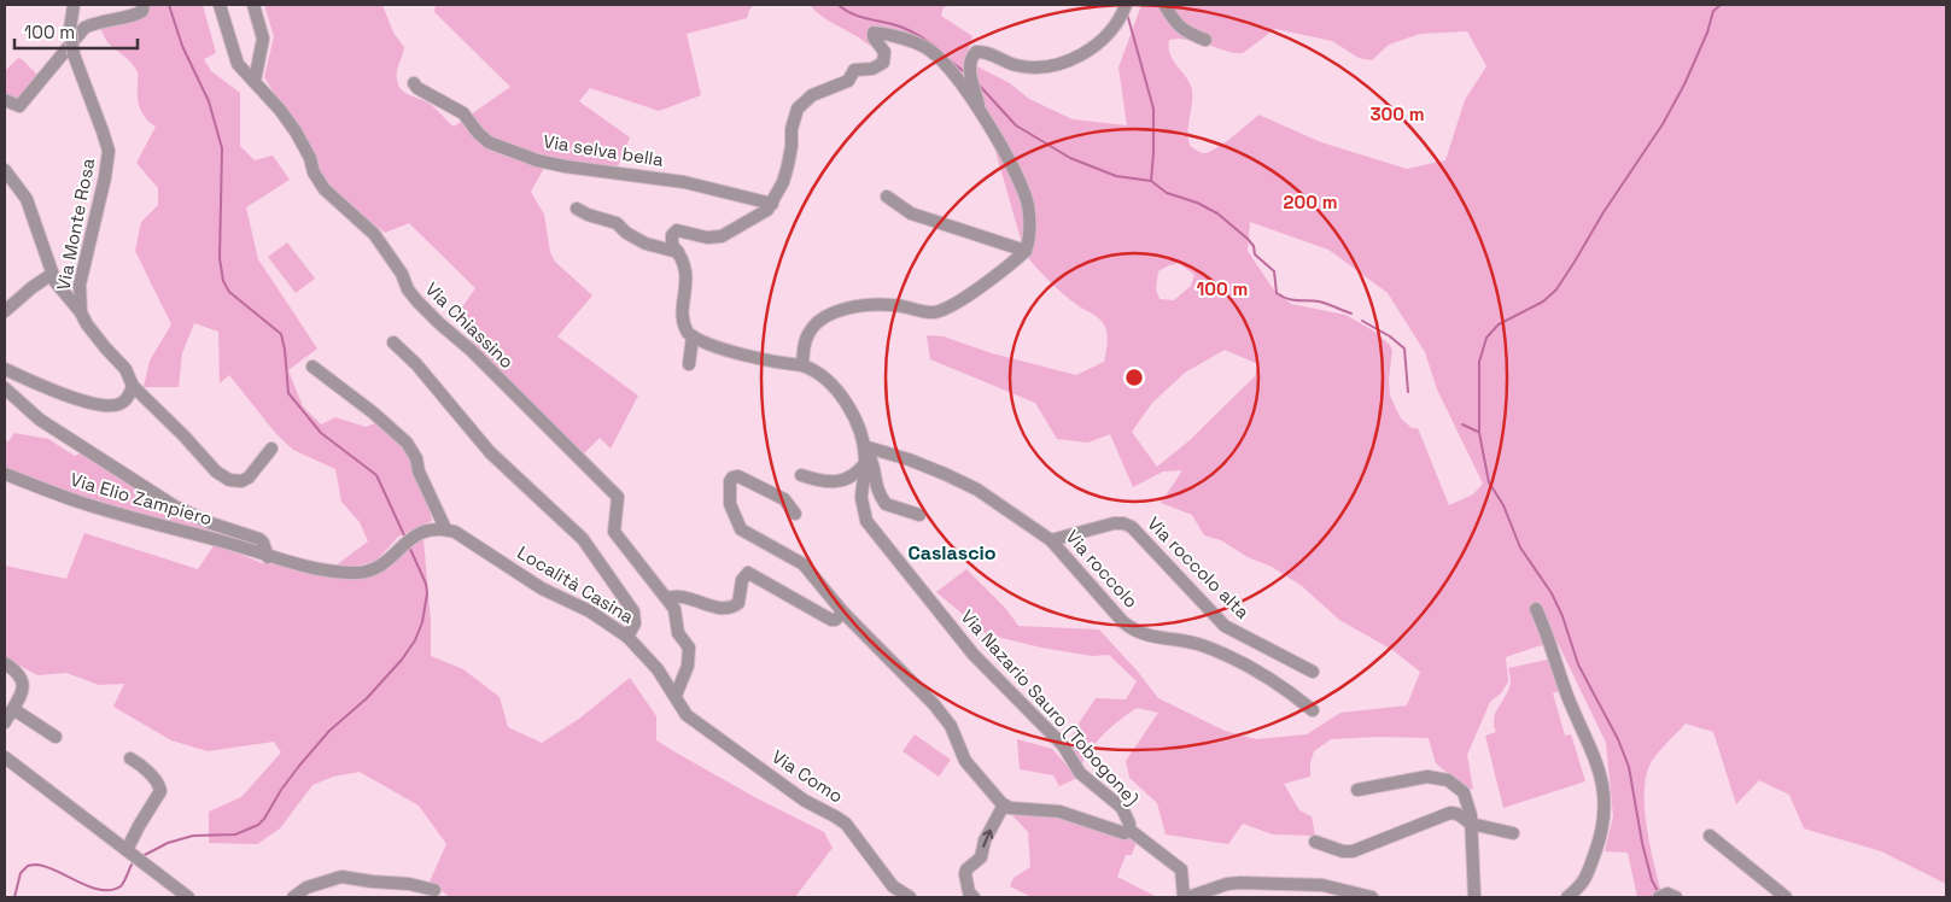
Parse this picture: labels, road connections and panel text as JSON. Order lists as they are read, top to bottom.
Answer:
{
  "streets": {
    "street": [
      "Via selva bella",
      "Via Monte Rosa",
      "Via Chiassino",
      "Via Elio Zampiero",
      "Via roccolo alta",
      "Via roccolo",
      "Località Casina",
      "Via Nazario Sauro (Tobogone)",
      "Via Como"
    ]
  },
  "crossings": [
    ["Via Elio Zampiero", "Località Casina"],
    ["Via roccolo alta", "Via roccolo"],
    ["Via roccolo", "Via Nazario Sauro (Tobogone)"],
    ["Località Casina", "Via Como"]
  ],
  "districts": ["Caslascio"],
  "scale_bar": "100 m",
  "rings": ["300 m", "200 m", "100 m"]
}
